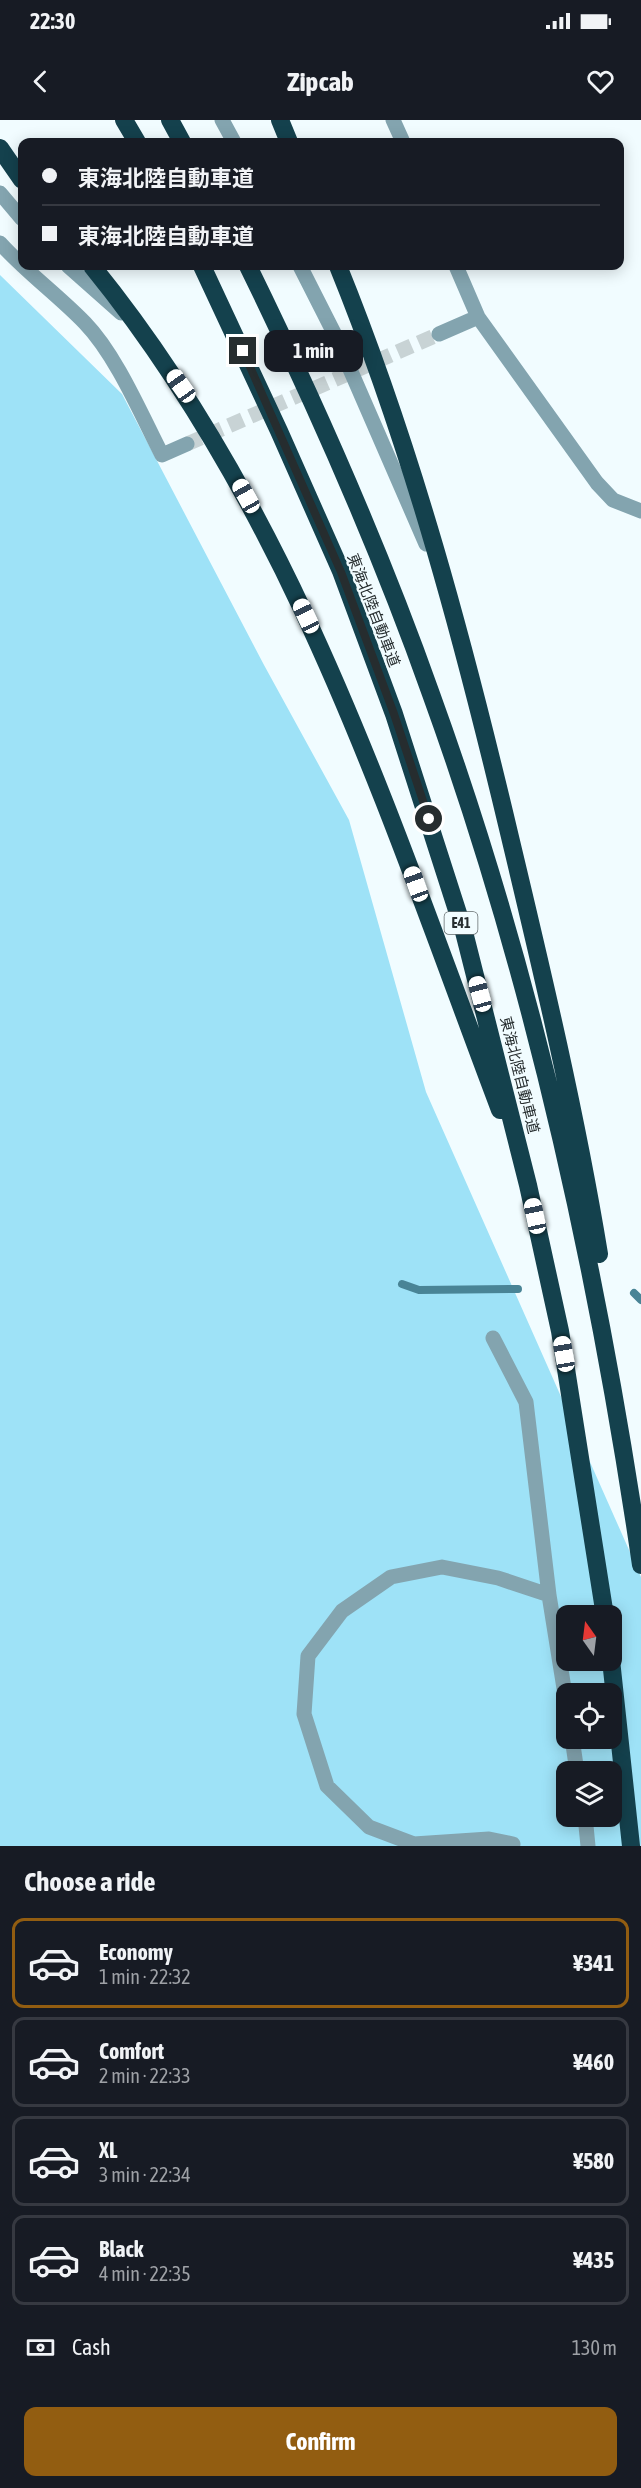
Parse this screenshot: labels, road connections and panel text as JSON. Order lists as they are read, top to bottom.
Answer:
{
  "streets": {
    "highway": ["東海北陸自動車道", "E41"]
  },
  "north": "top",
  "page": {
    "status": "22:30",
    "header": "Zipcab",
    "banner": ["東海北陸自動車道", "東海北陸自動車道"],
    "bubble": "1 min",
    "heading": "Choose a ride",
    "list": [
      {
        "name": "Economy",
        "note": "1 min · 22:32",
        "value": "¥341"
      },
      {
        "name": "Comfort",
        "note": "2 min · 22:33",
        "value": "¥460"
      },
      {
        "name": "XL",
        "note": "3 min · 22:34",
        "value": "¥580"
      },
      {
        "name": "Black",
        "note": "4 min · 22:35",
        "value": "¥435"
      }
    ],
    "pay": ["Cash", "130 m"],
    "buttons": "Confirm"
  }
}
